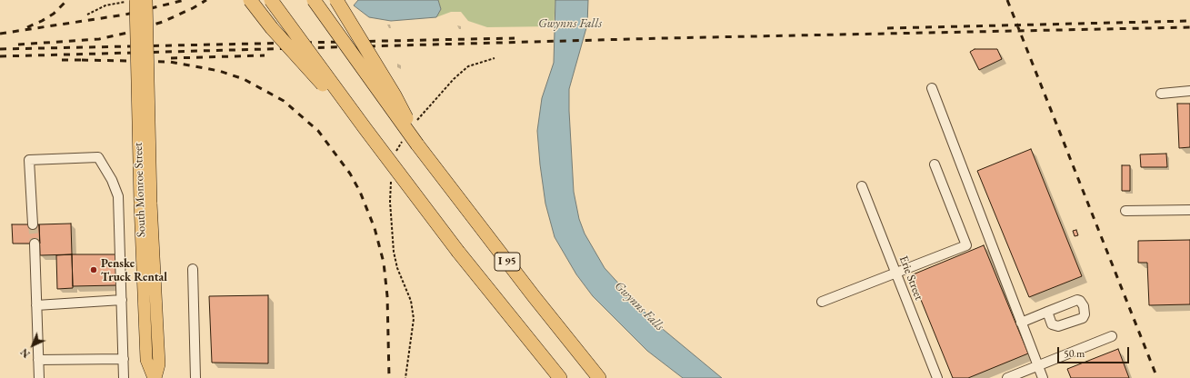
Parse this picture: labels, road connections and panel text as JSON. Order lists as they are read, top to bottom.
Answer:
{
  "streets": {
    "highway": ["I 95"],
    "main road": ["South Monroe Street"],
    "street": ["Erie Street"]
  },
  "water": ["Gwynns Falls"],
  "places": ["Penske Truck Rental"],
  "scale_bar": "50 m",
  "north": "bottom left"
}
